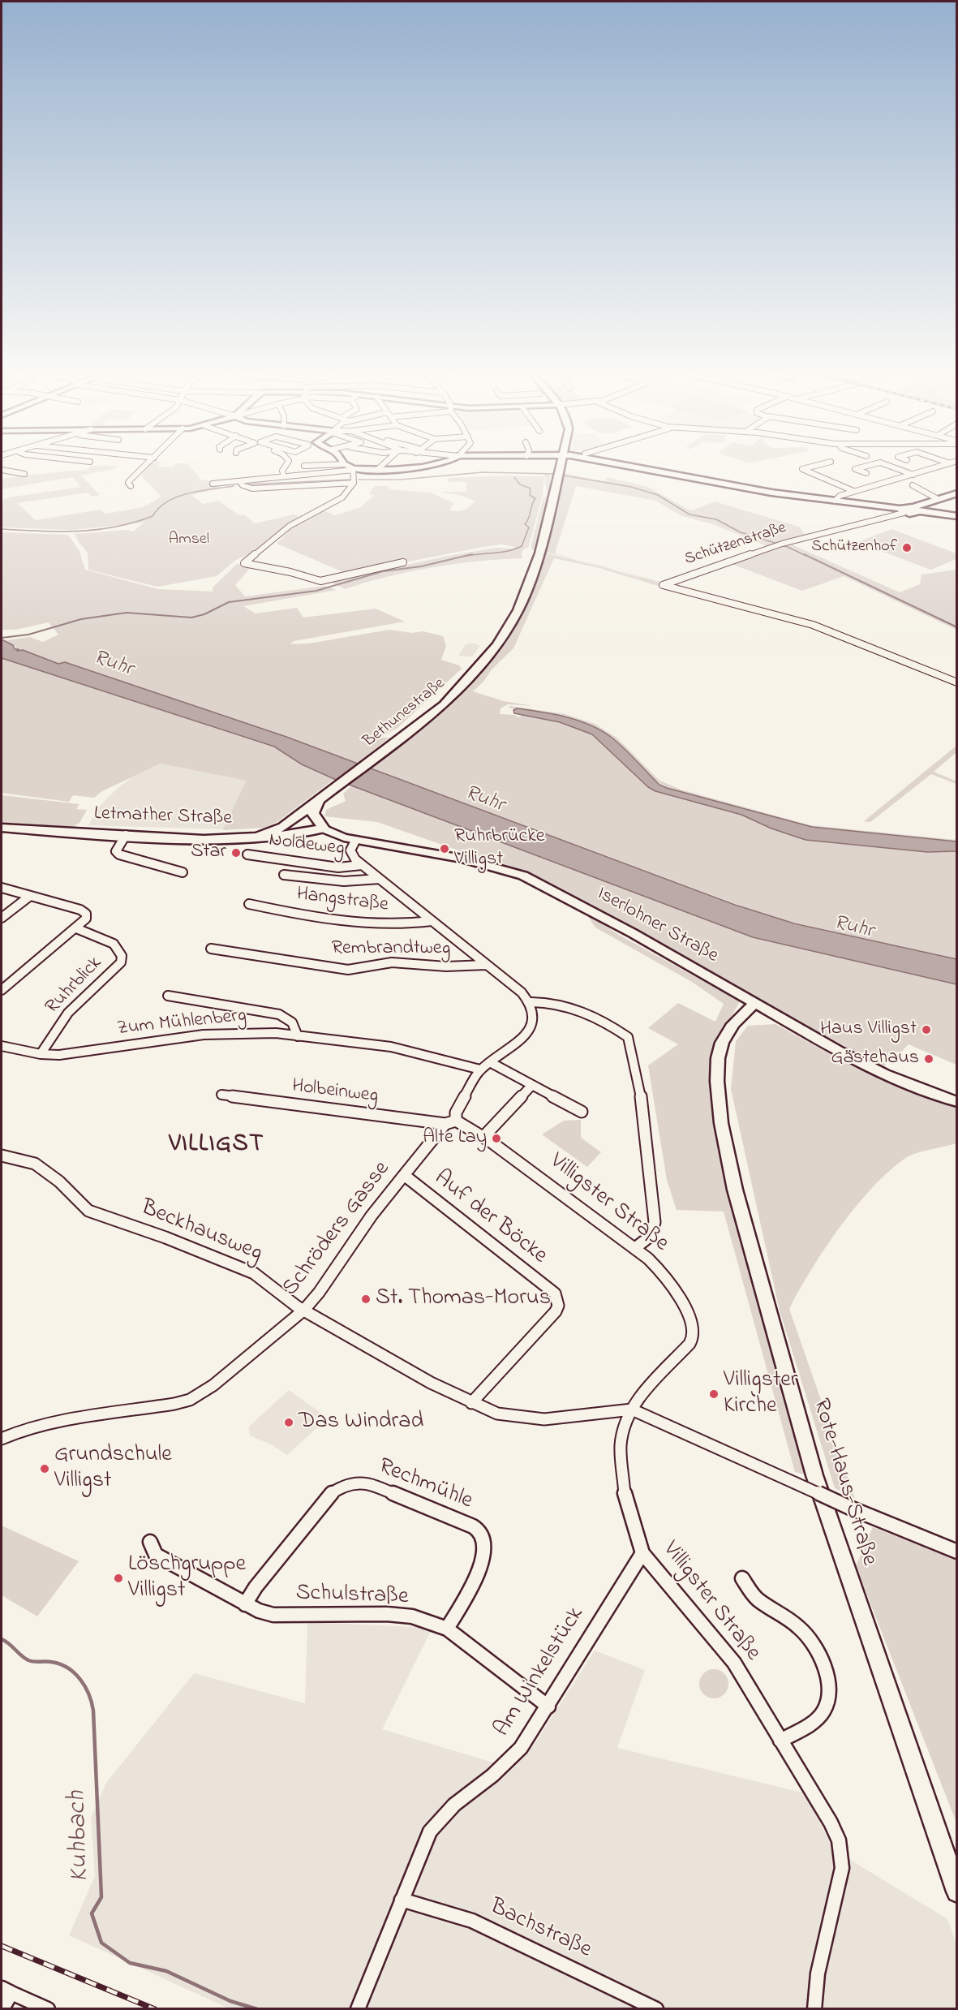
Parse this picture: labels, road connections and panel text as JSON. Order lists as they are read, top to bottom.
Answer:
{
  "streets": {
    "main road": [
      "Schützenstraße",
      "Bethunestraße",
      "Letmather Straße",
      "Iserlohner Straße",
      "Rote-Haus-Straße"
    ],
    "street": [
      "Noldeweg",
      "Hangstraße",
      "Rembrandtweg",
      "Ruhrblick",
      "Zum Mühlenberg",
      "Holbeinweg",
      "Villigster Straße",
      "Auf der Böcke",
      "Schröders Gasse",
      "Beckhausweg",
      "Rechmühle",
      "Schulstraße",
      "Am Winkelstück",
      "Bachstraße"
    ]
  },
  "crossings": [
    ["Bethunestraße", "Letmather Straße"],
    ["Letmather Straße", "Iserlohner Straße"],
    ["Iserlohner Straße", "Rote-Haus-Straße"],
    ["Ruhrblick", "Zum Mühlenberg"],
    ["Holbeinweg", "Villigster Straße"],
    ["Holbeinweg", "Schröders Gasse"],
    ["Villigster Straße", "Schröders Gasse"],
    ["Villigster Straße", "Beckhausweg"],
    ["Villigster Straße", "Am Winkelstück"],
    ["Auf der Böcke", "Schröders Gasse"],
    ["Auf der Böcke", "Beckhausweg"],
    ["Schröders Gasse", "Beckhausweg"],
    ["Rechmühle", "Schulstraße"],
    ["Schulstraße", "Am Winkelstück"],
    ["Am Winkelstück", "Bachstraße"]
  ],
  "districts": ["VILLIGST"],
  "water": ["Ruhr", "Kuhbach"],
  "parks": ["Amsel"],
  "places": [
    "Schützenhof",
    "Ruhrbrücke Villigst",
    "Star",
    "Haus Villigst",
    "Gästehaus",
    "Alte Lay",
    "St. Thomas-Morus",
    "Villigster Kirche",
    "Das Windrad",
    "Grundschule Villigst",
    "Löschgruppe Villigst"
  ]
}
